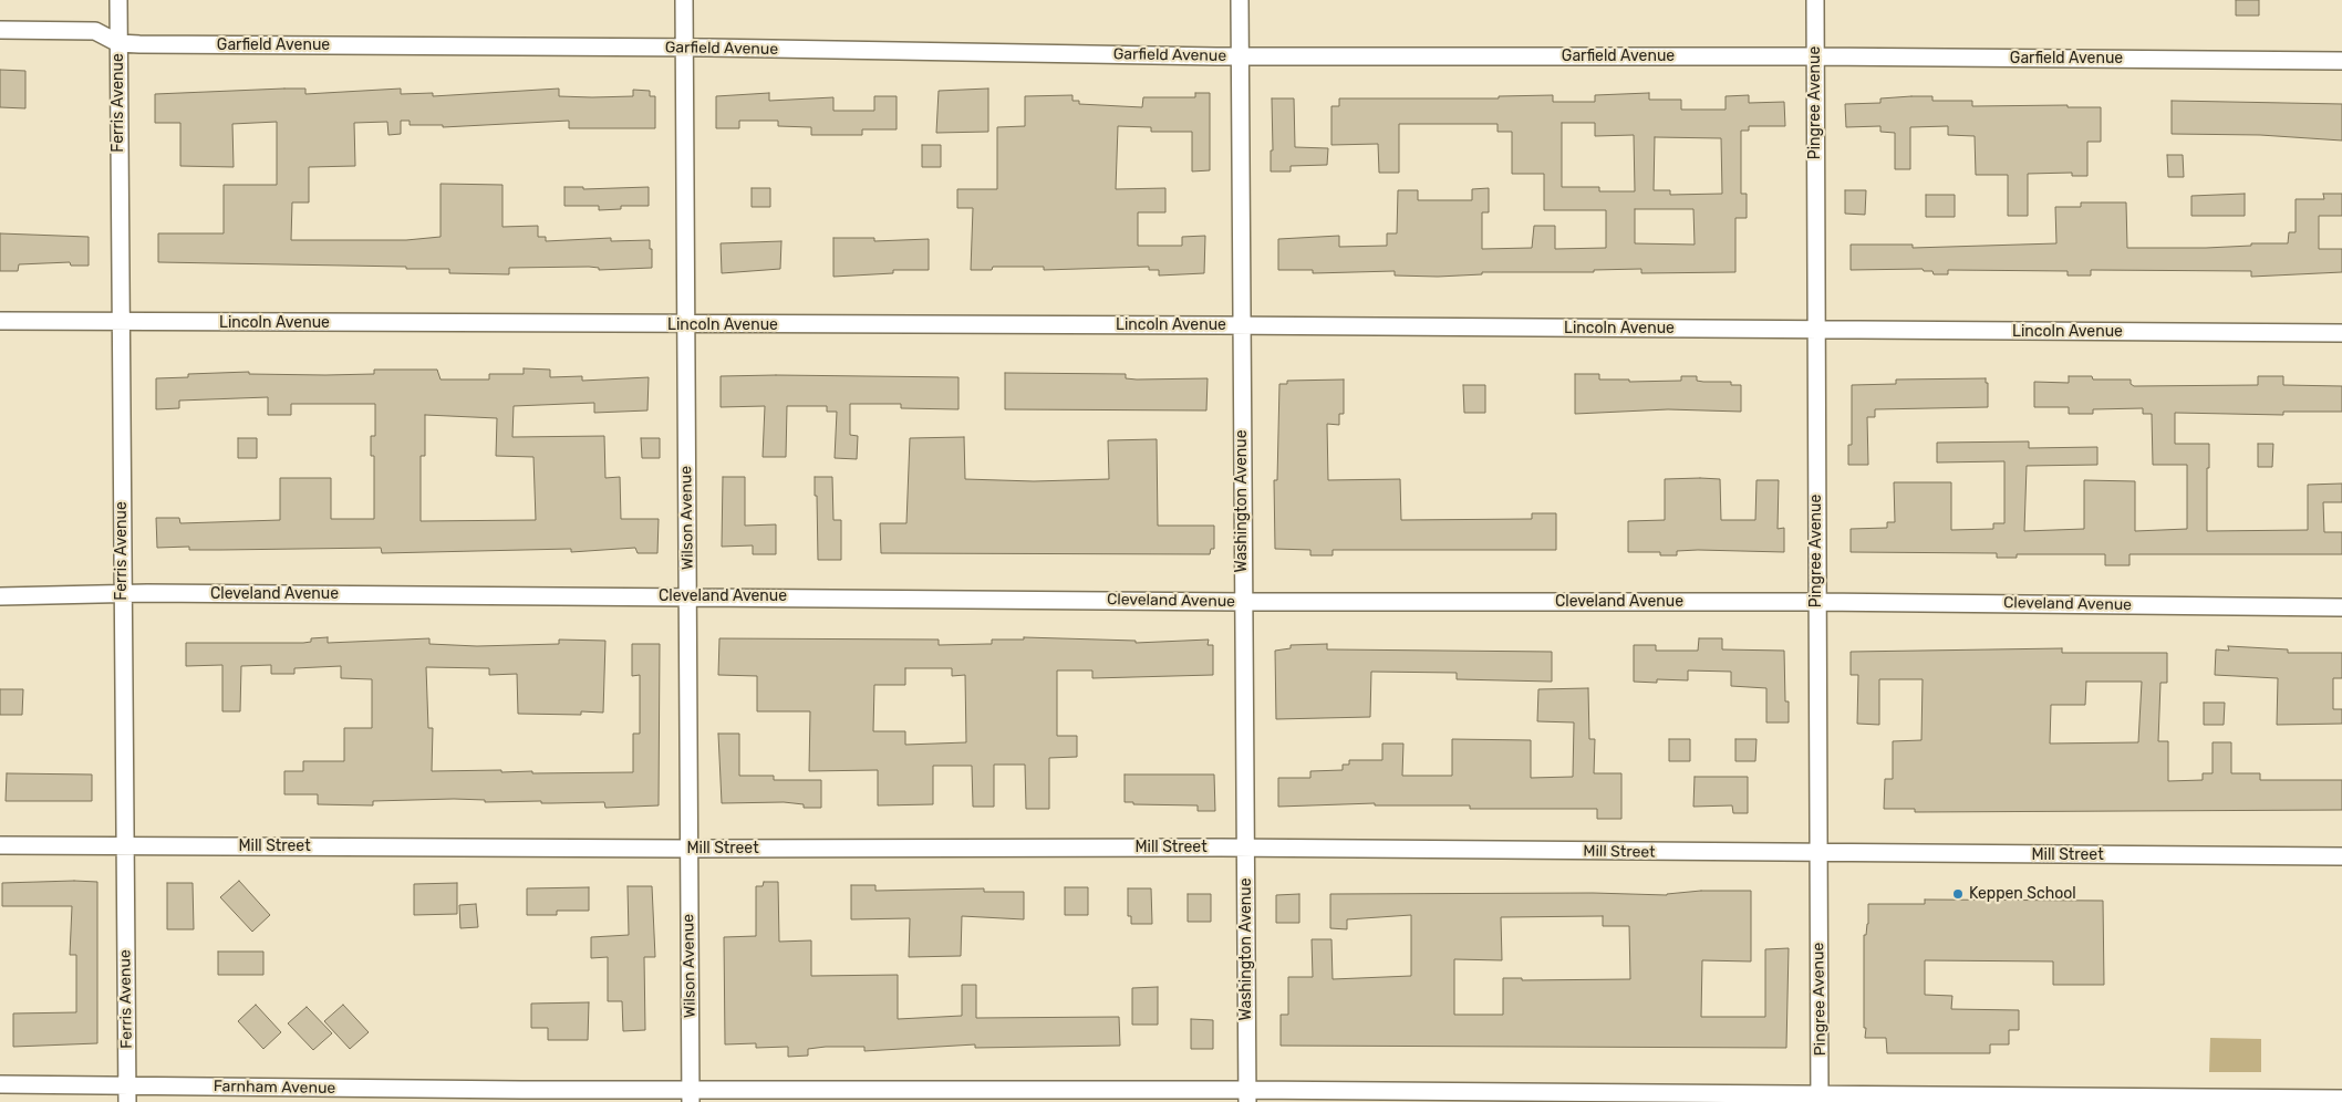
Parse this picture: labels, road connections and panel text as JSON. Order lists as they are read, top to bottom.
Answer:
{
  "streets": {
    "street": [
      "Garfield Avenue",
      "Ferris Avenue",
      "Pingree Avenue",
      "Lincoln Avenue",
      "Washington Avenue",
      "Wilson Avenue",
      "Cleveland Avenue",
      "Mill Street",
      "Farnham Avenue"
    ]
  },
  "crossings": [
    ["Garfield Avenue", "Ferris Avenue"],
    ["Garfield Avenue", "Pingree Avenue"],
    ["Garfield Avenue", "Washington Avenue"],
    ["Garfield Avenue", "Wilson Avenue"],
    ["Ferris Avenue", "Lincoln Avenue"],
    ["Ferris Avenue", "Cleveland Avenue"],
    ["Ferris Avenue", "Mill Street"],
    ["Ferris Avenue", "Farnham Avenue"],
    ["Pingree Avenue", "Lincoln Avenue"],
    ["Pingree Avenue", "Cleveland Avenue"],
    ["Pingree Avenue", "Mill Street"],
    ["Pingree Avenue", "Farnham Avenue"],
    ["Lincoln Avenue", "Washington Avenue"],
    ["Lincoln Avenue", "Wilson Avenue"],
    ["Washington Avenue", "Cleveland Avenue"],
    ["Washington Avenue", "Mill Street"],
    ["Washington Avenue", "Farnham Avenue"],
    ["Wilson Avenue", "Cleveland Avenue"],
    ["Wilson Avenue", "Mill Street"],
    ["Wilson Avenue", "Farnham Avenue"]
  ],
  "places": ["Keppen School"]
}
